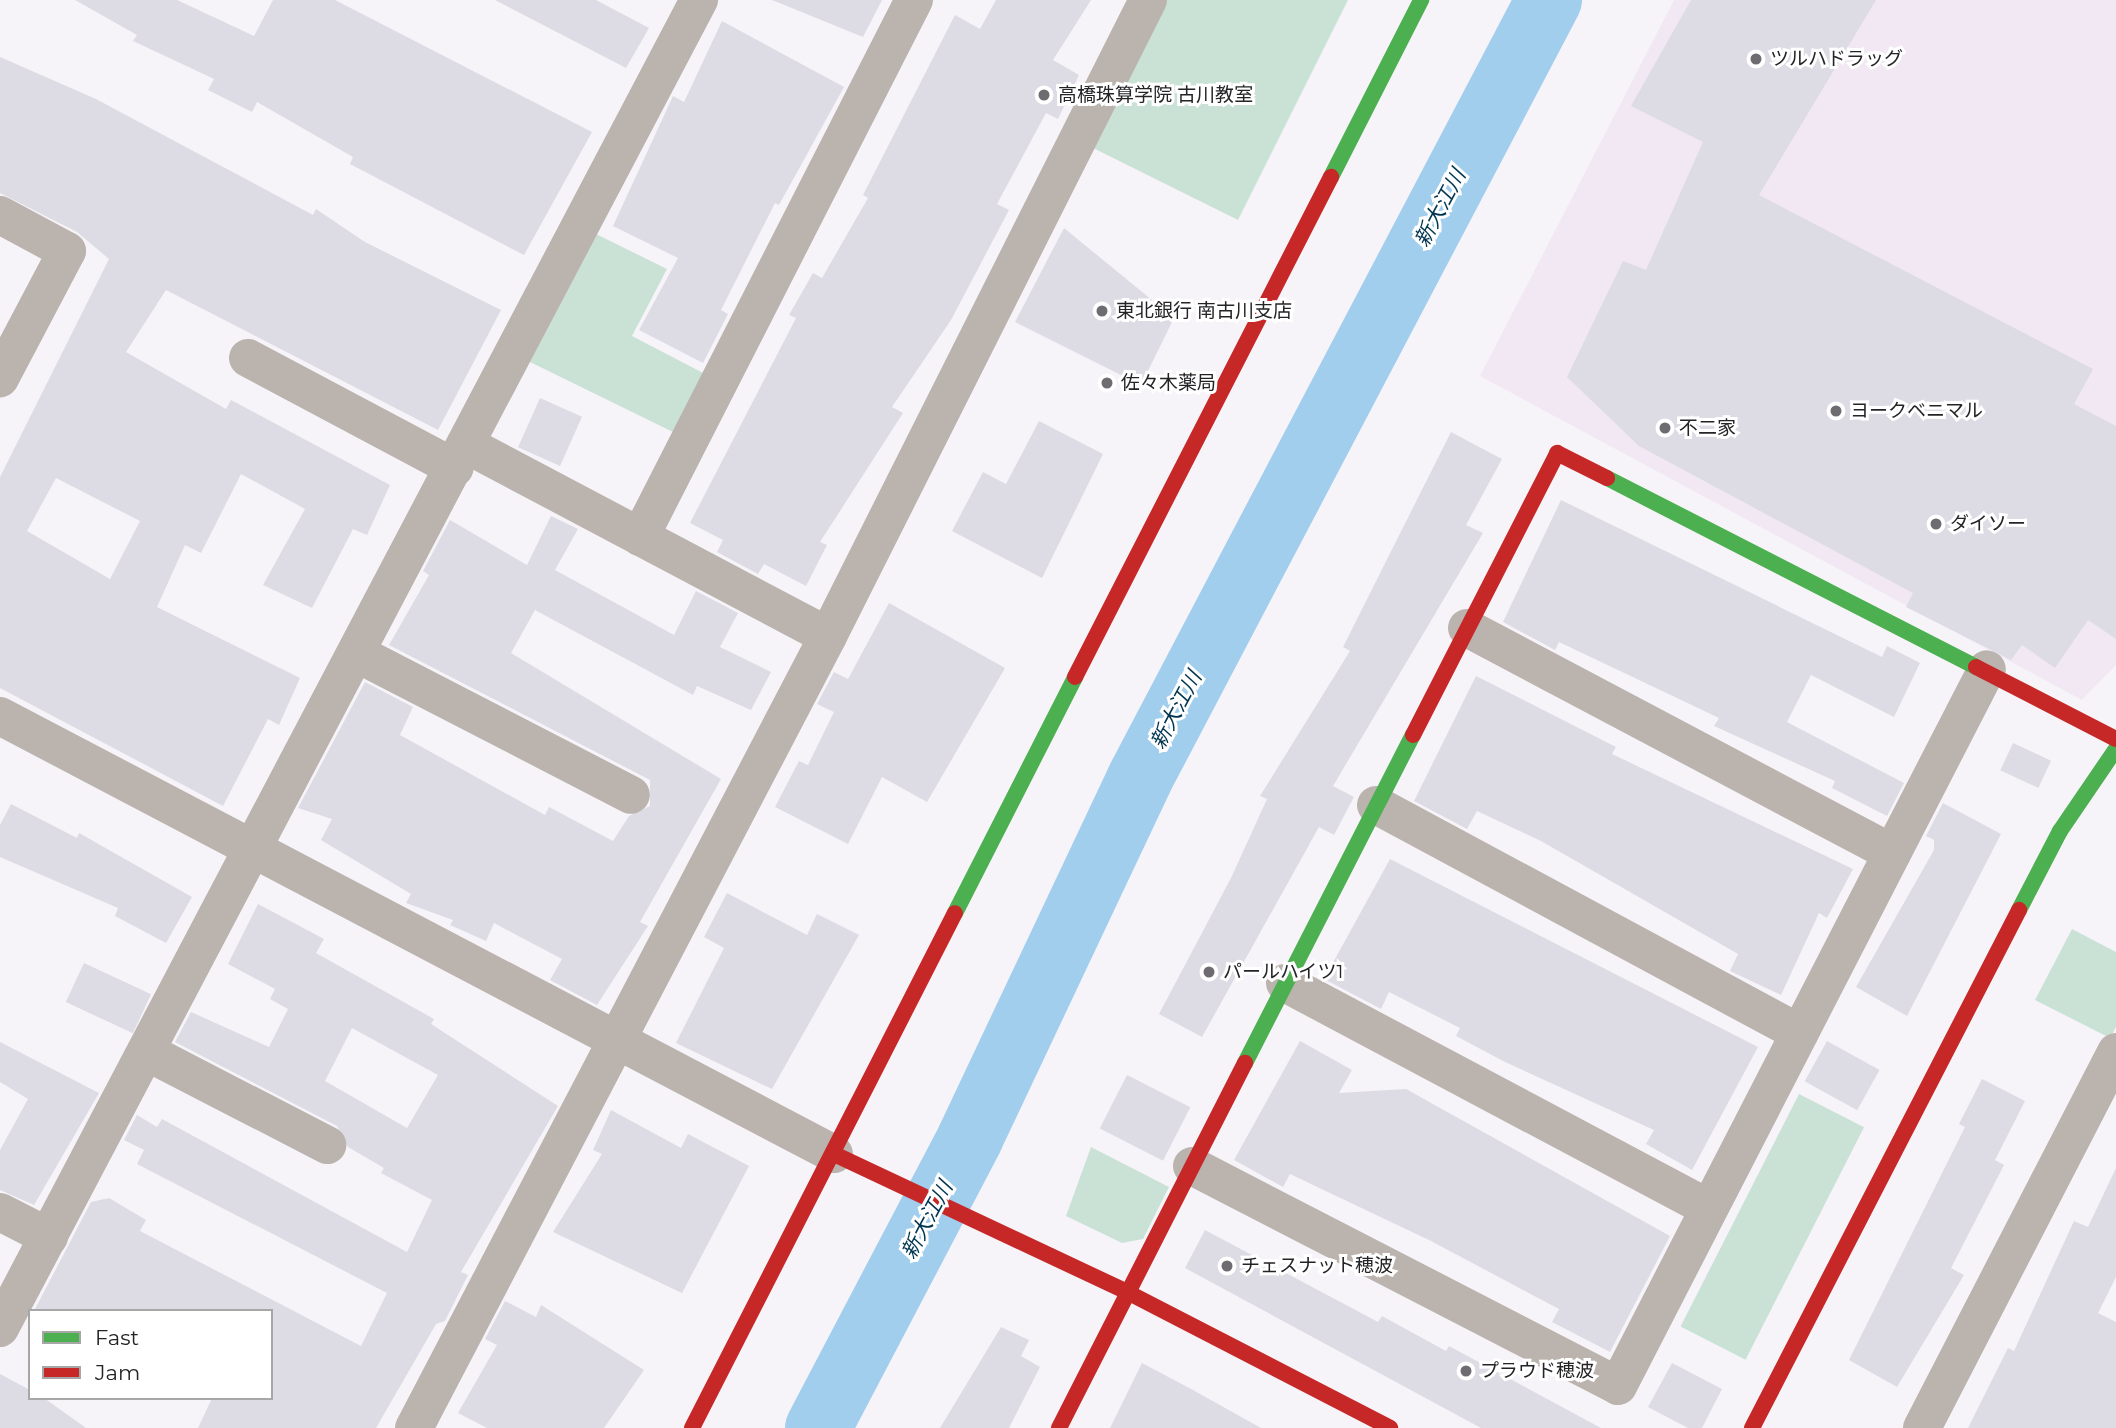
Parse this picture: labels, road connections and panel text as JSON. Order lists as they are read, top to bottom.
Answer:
{
  "water": ["新大江川"],
  "places": [
    "ツルハドラッグ",
    "高橋珠算学院 古川教室",
    "東北銀行 南古川支店",
    "佐々木薬局",
    "ヨークベニマル",
    "不二家",
    "ダイソー",
    "パールハイツ1",
    "チェスナット穂波",
    "プラウド穂波"
  ],
  "legend": ["Fast", "Jam"]
}
